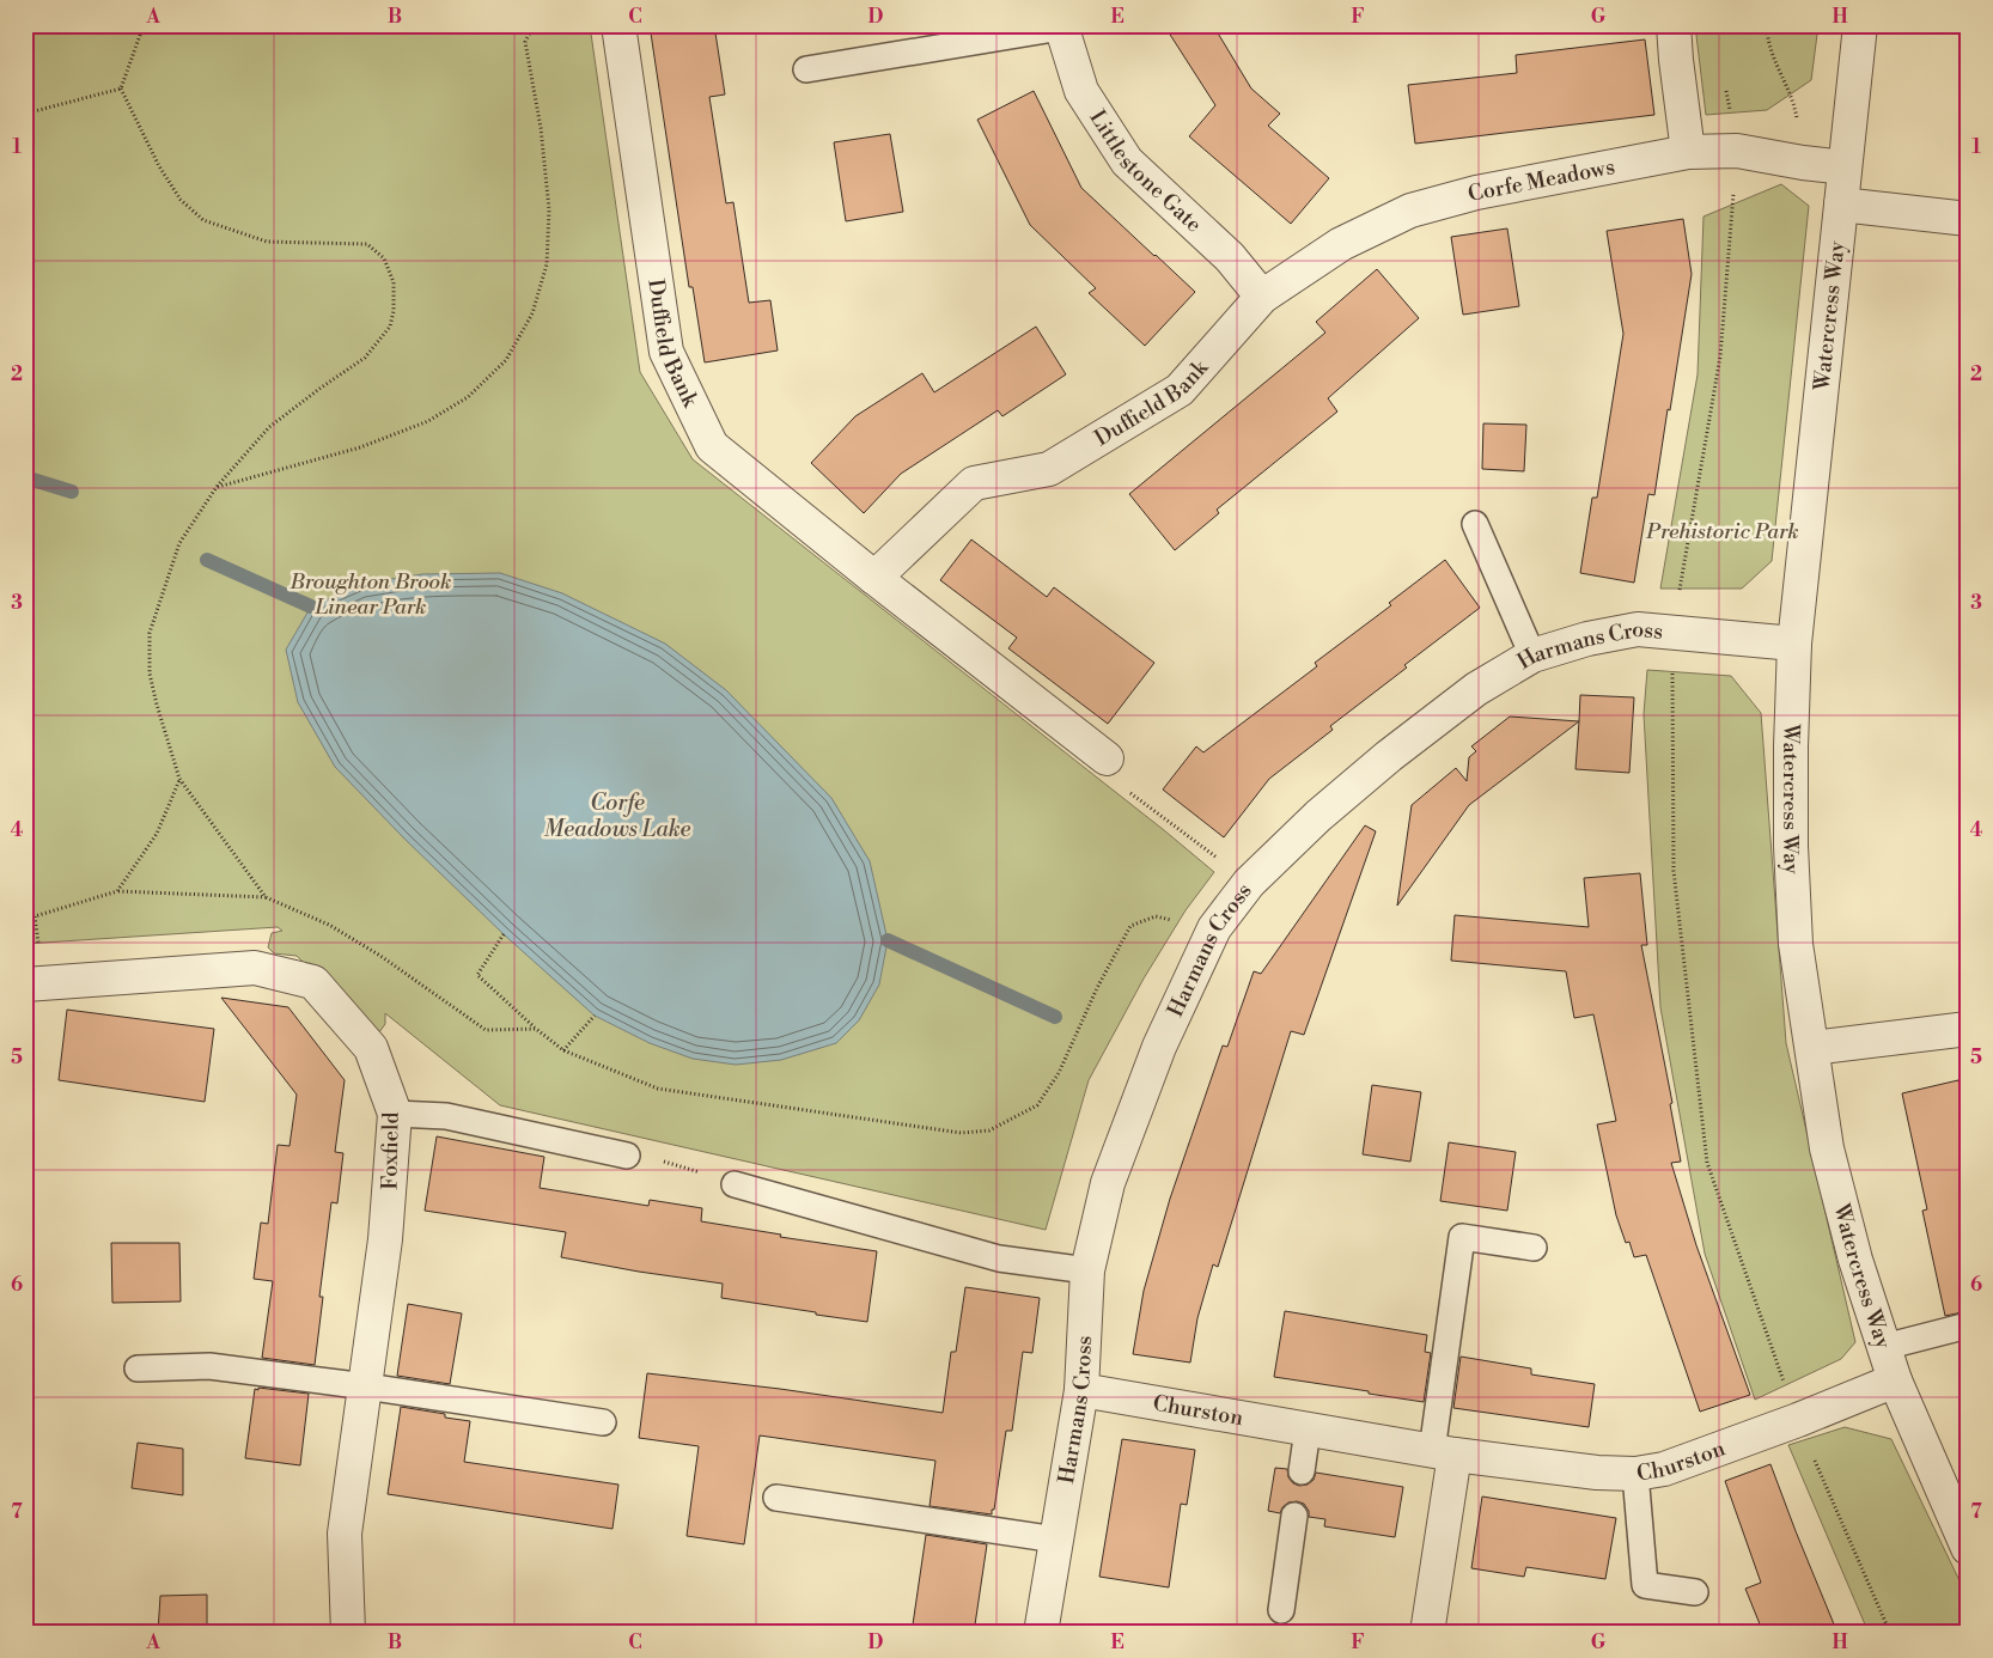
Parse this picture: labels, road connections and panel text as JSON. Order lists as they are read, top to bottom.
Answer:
{
  "streets": {
    "street": [
      "Littlestone Gate",
      "Corfe Meadows",
      "Watercress Way",
      "Duffield Bank",
      "Harmans Cross",
      "Foxfield",
      "Churston"
    ]
  },
  "crossings": [
    ["Littlestone Gate", "Corfe Meadows"],
    ["Littlestone Gate", "Duffield Bank"],
    ["Corfe Meadows", "Watercress Way"],
    ["Corfe Meadows", "Duffield Bank"],
    ["Watercress Way", "Harmans Cross"],
    ["Watercress Way", "Churston"],
    ["Harmans Cross", "Churston"]
  ],
  "water": ["Corfe Meadows Lake"],
  "parks": ["Prehistoric Park", "Broughton Brook Linear Park"],
  "grid": {
    "columns": [
      "A",
      "B",
      "C",
      "D",
      "E",
      "F",
      "G",
      "H"
    ],
    "rows": [
      "1",
      "2",
      "3",
      "4",
      "5",
      "6",
      "7"
    ]
  }
}
